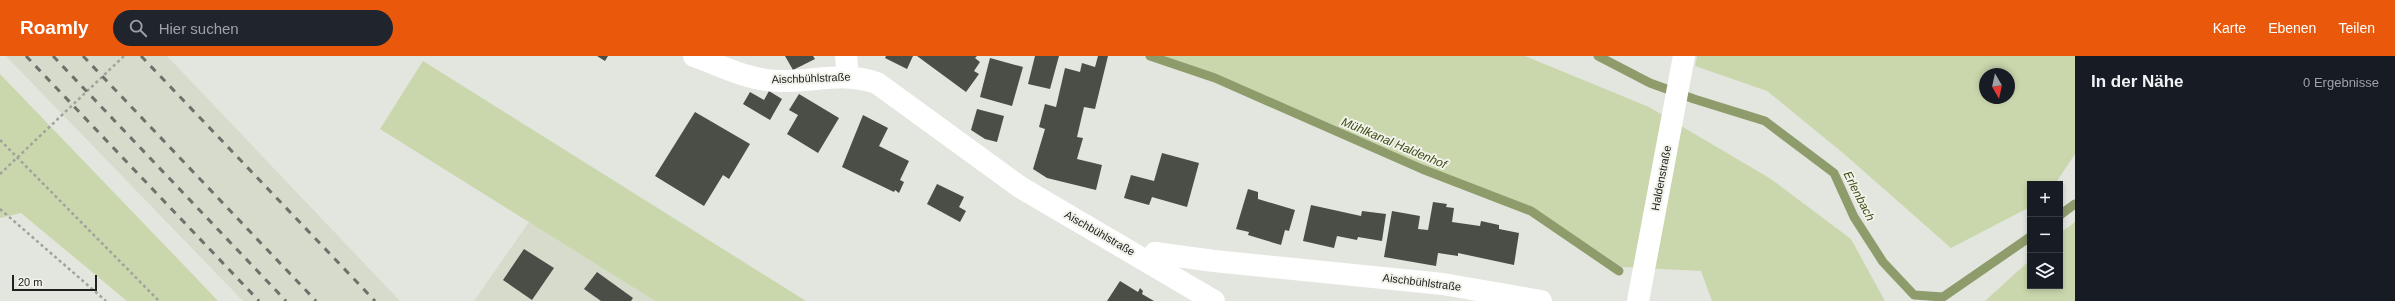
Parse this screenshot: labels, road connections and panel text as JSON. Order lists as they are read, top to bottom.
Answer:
{
  "streets": {
    "street": ["Aischbühlstraße", "Haldenstraße"]
  },
  "water": ["Mühlkanal Haldenhof", "Erlenbach"],
  "scale_bar": "20 m",
  "north": "bottom",
  "page": {
    "header": "Roamly",
    "search": "Hier suchen",
    "nav": ["Karte", "Ebenen", "Teilen"],
    "heading": ["In der Nähe", "0 Ergebnisse"],
    "map_buttons": ["+", "−"],
    "scale": "20 m"
  }
}
